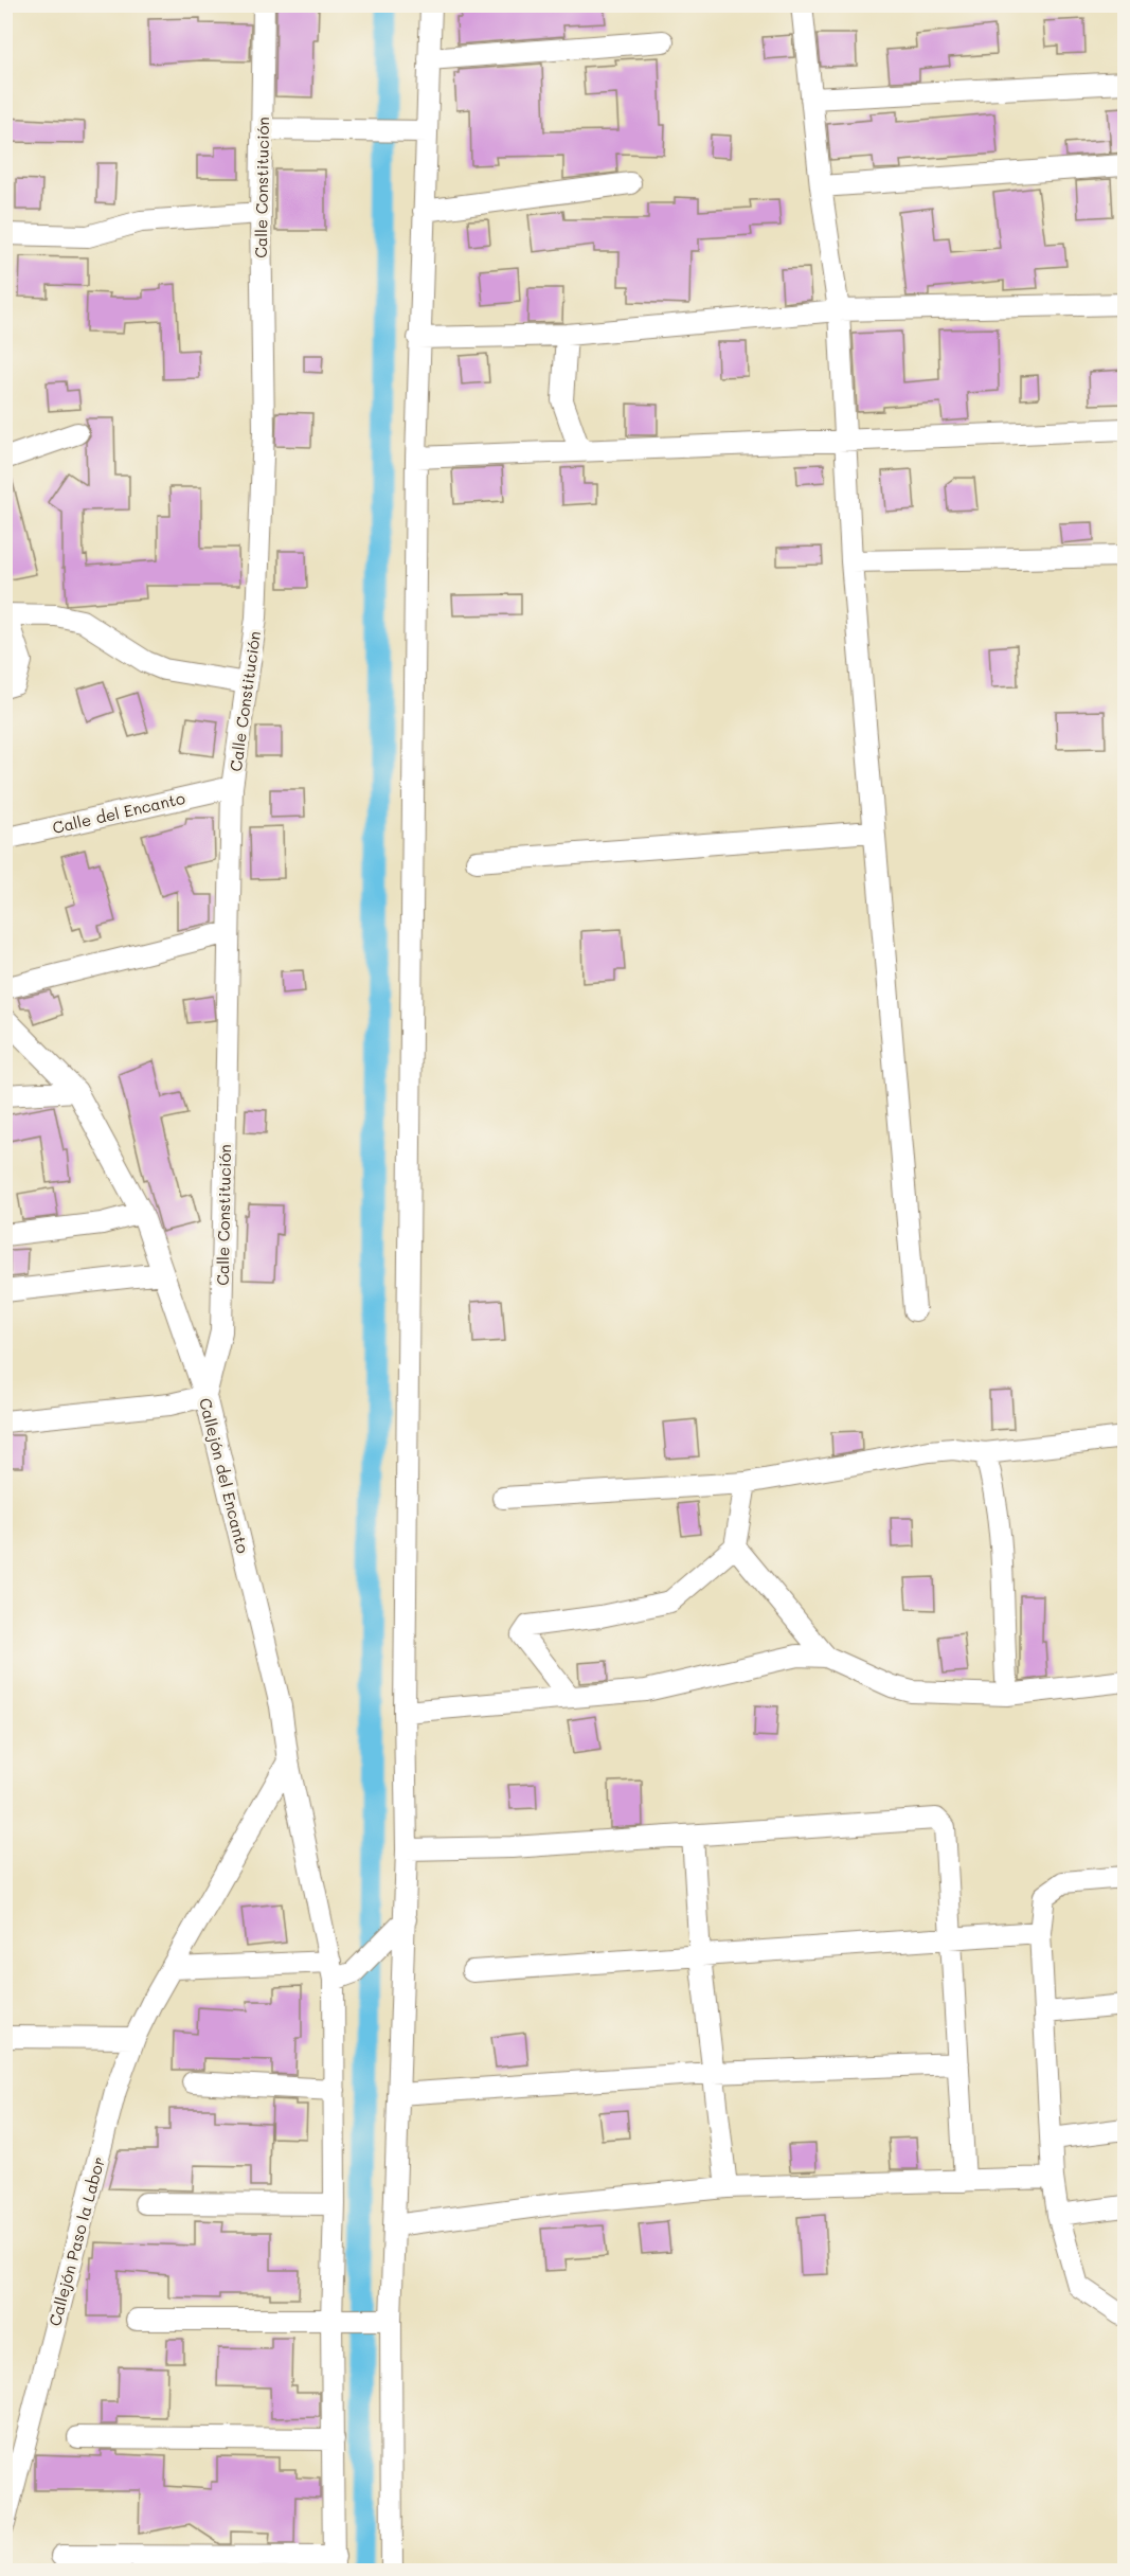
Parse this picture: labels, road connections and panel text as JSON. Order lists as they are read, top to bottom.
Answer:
{
  "streets": {
    "street": [
      "Calle Constitución",
      "Calle del Encanto",
      "Callejón del Encanto",
      "Callejón Paso la Labor"
    ]
  },
  "crossings": [
    ["Calle Constitución", "Calle del Encanto"],
    ["Calle Constitución", "Callejón del Encanto"],
    ["Callejón del Encanto", "Callejón Paso la Labor"]
  ]
}
